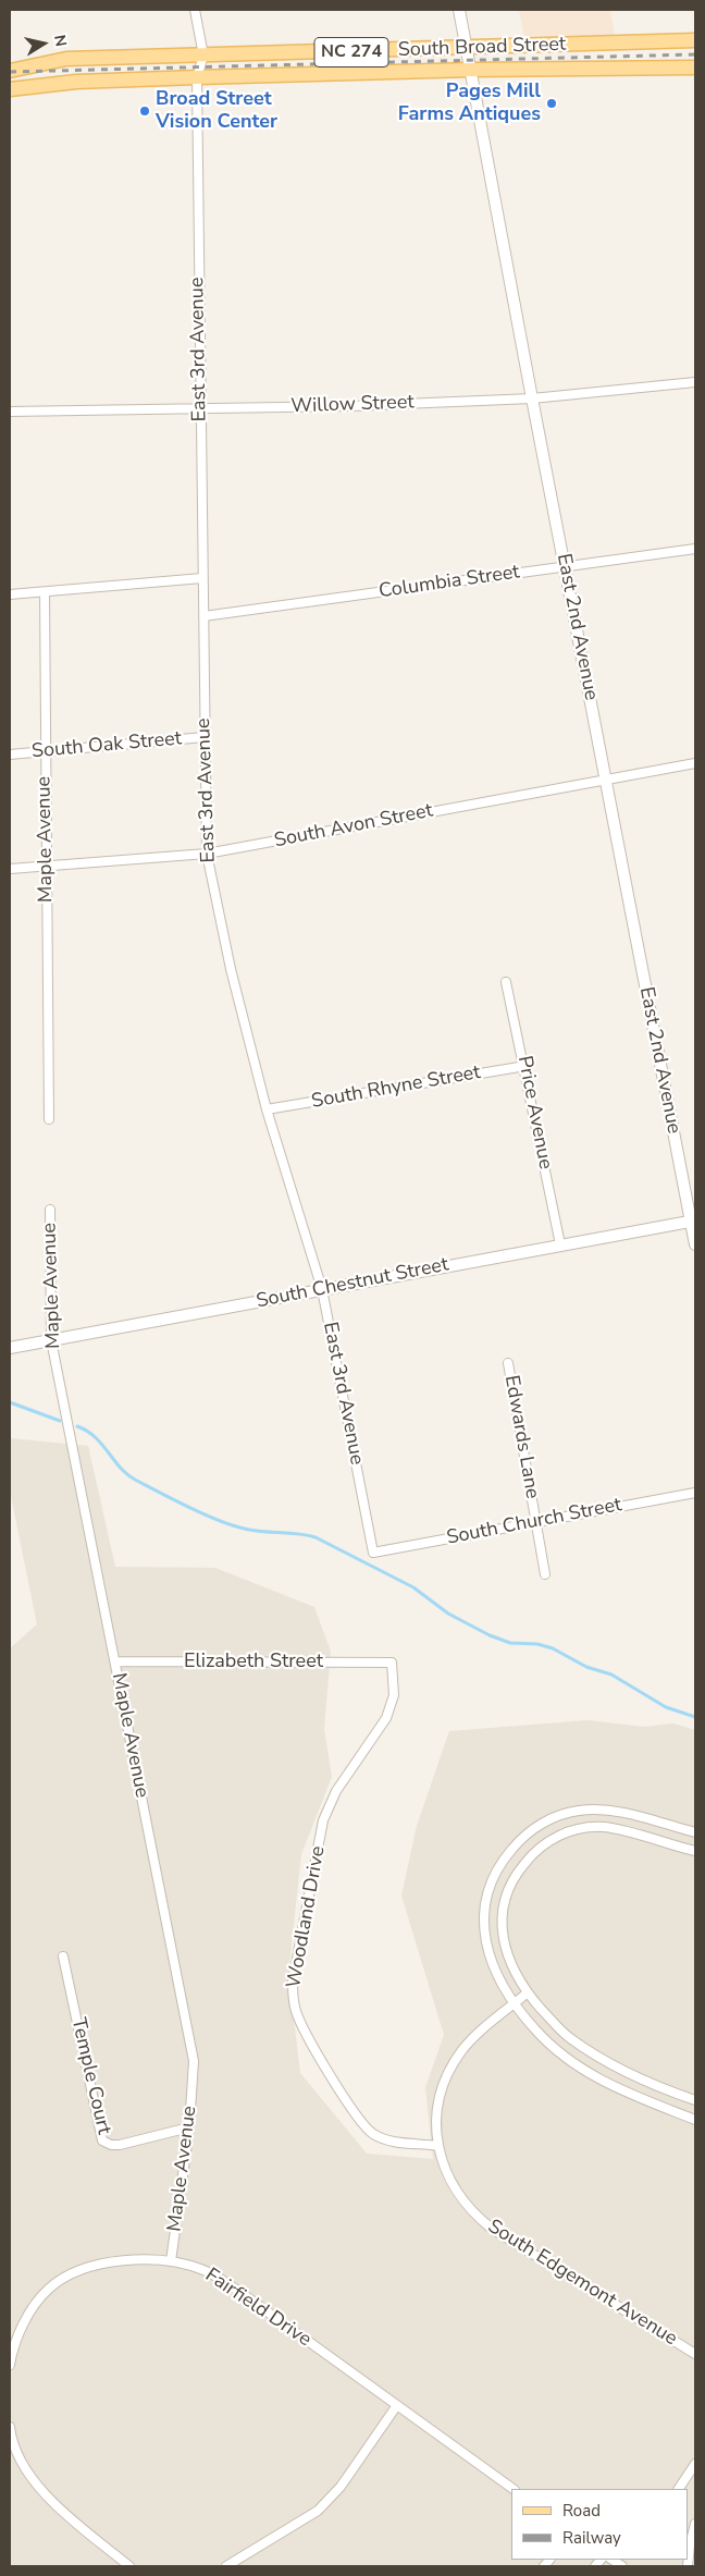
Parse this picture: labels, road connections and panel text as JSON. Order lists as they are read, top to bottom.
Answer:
{
  "streets": {
    "main road": ["South Broad Street", "NC 274"],
    "street": [
      "East 3rd Avenue",
      "Willow Street",
      "Columbia Street",
      "East 2nd Avenue",
      "South Oak Street",
      "South Avon Street",
      "Maple Avenue",
      "South Rhyne Street",
      "Price Avenue",
      "South Chestnut Street",
      "Edwards Lane",
      "South Church Street",
      "Elizabeth Street",
      "Woodland Drive",
      "Temple Court",
      "South Edgemont Avenue",
      "Fairfield Drive"
    ]
  },
  "crossings": [
    ["South Broad Street", "East 3rd Avenue"],
    ["South Broad Street", "East 2nd Avenue"],
    ["East 3rd Avenue", "Willow Street"],
    ["East 3rd Avenue", "Columbia Street"],
    ["East 3rd Avenue", "South Oak Street"],
    ["East 3rd Avenue", "South Avon Street"],
    ["East 3rd Avenue", "South Rhyne Street"],
    ["East 3rd Avenue", "South Chestnut Street"],
    ["East 3rd Avenue", "South Church Street"],
    ["Willow Street", "East 2nd Avenue"],
    ["Columbia Street", "East 2nd Avenue"],
    ["East 2nd Avenue", "South Avon Street"],
    ["East 2nd Avenue", "South Chestnut Street"],
    ["South Oak Street", "Maple Avenue"],
    ["South Avon Street", "Maple Avenue"],
    ["Maple Avenue", "South Chestnut Street"],
    ["Maple Avenue", "Elizabeth Street"],
    ["Maple Avenue", "Temple Court"],
    ["Maple Avenue", "Fairfield Drive"],
    ["South Rhyne Street", "Price Avenue"],
    ["Price Avenue", "South Chestnut Street"],
    ["Edwards Lane", "South Church Street"],
    ["Elizabeth Street", "Woodland Drive"],
    ["Woodland Drive", "South Edgemont Avenue"]
  ],
  "places": ["Pages Mill Farms Antiques", "Broad Street Vision Center"],
  "legend": ["Road", "Railway"],
  "north": "right"
}
